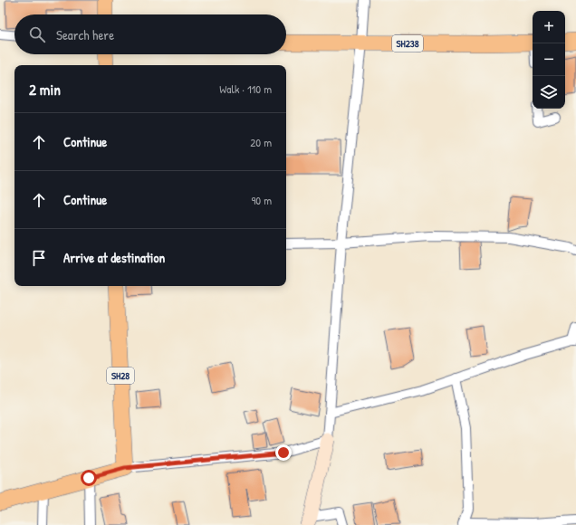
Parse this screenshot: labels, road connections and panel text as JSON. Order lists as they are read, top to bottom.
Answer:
{
  "streets": {
    "main road": ["SH238", "SH28"]
  },
  "page": {
    "map_buttons": ["+", "−"],
    "search": "Search here",
    "heading": ["2 min", "Walk · 110 m"],
    "list": [
      ["Continue", "20 m"],
      ["Continue", "90 m"],
      "Arrive at destination"
    ]
  }
}
